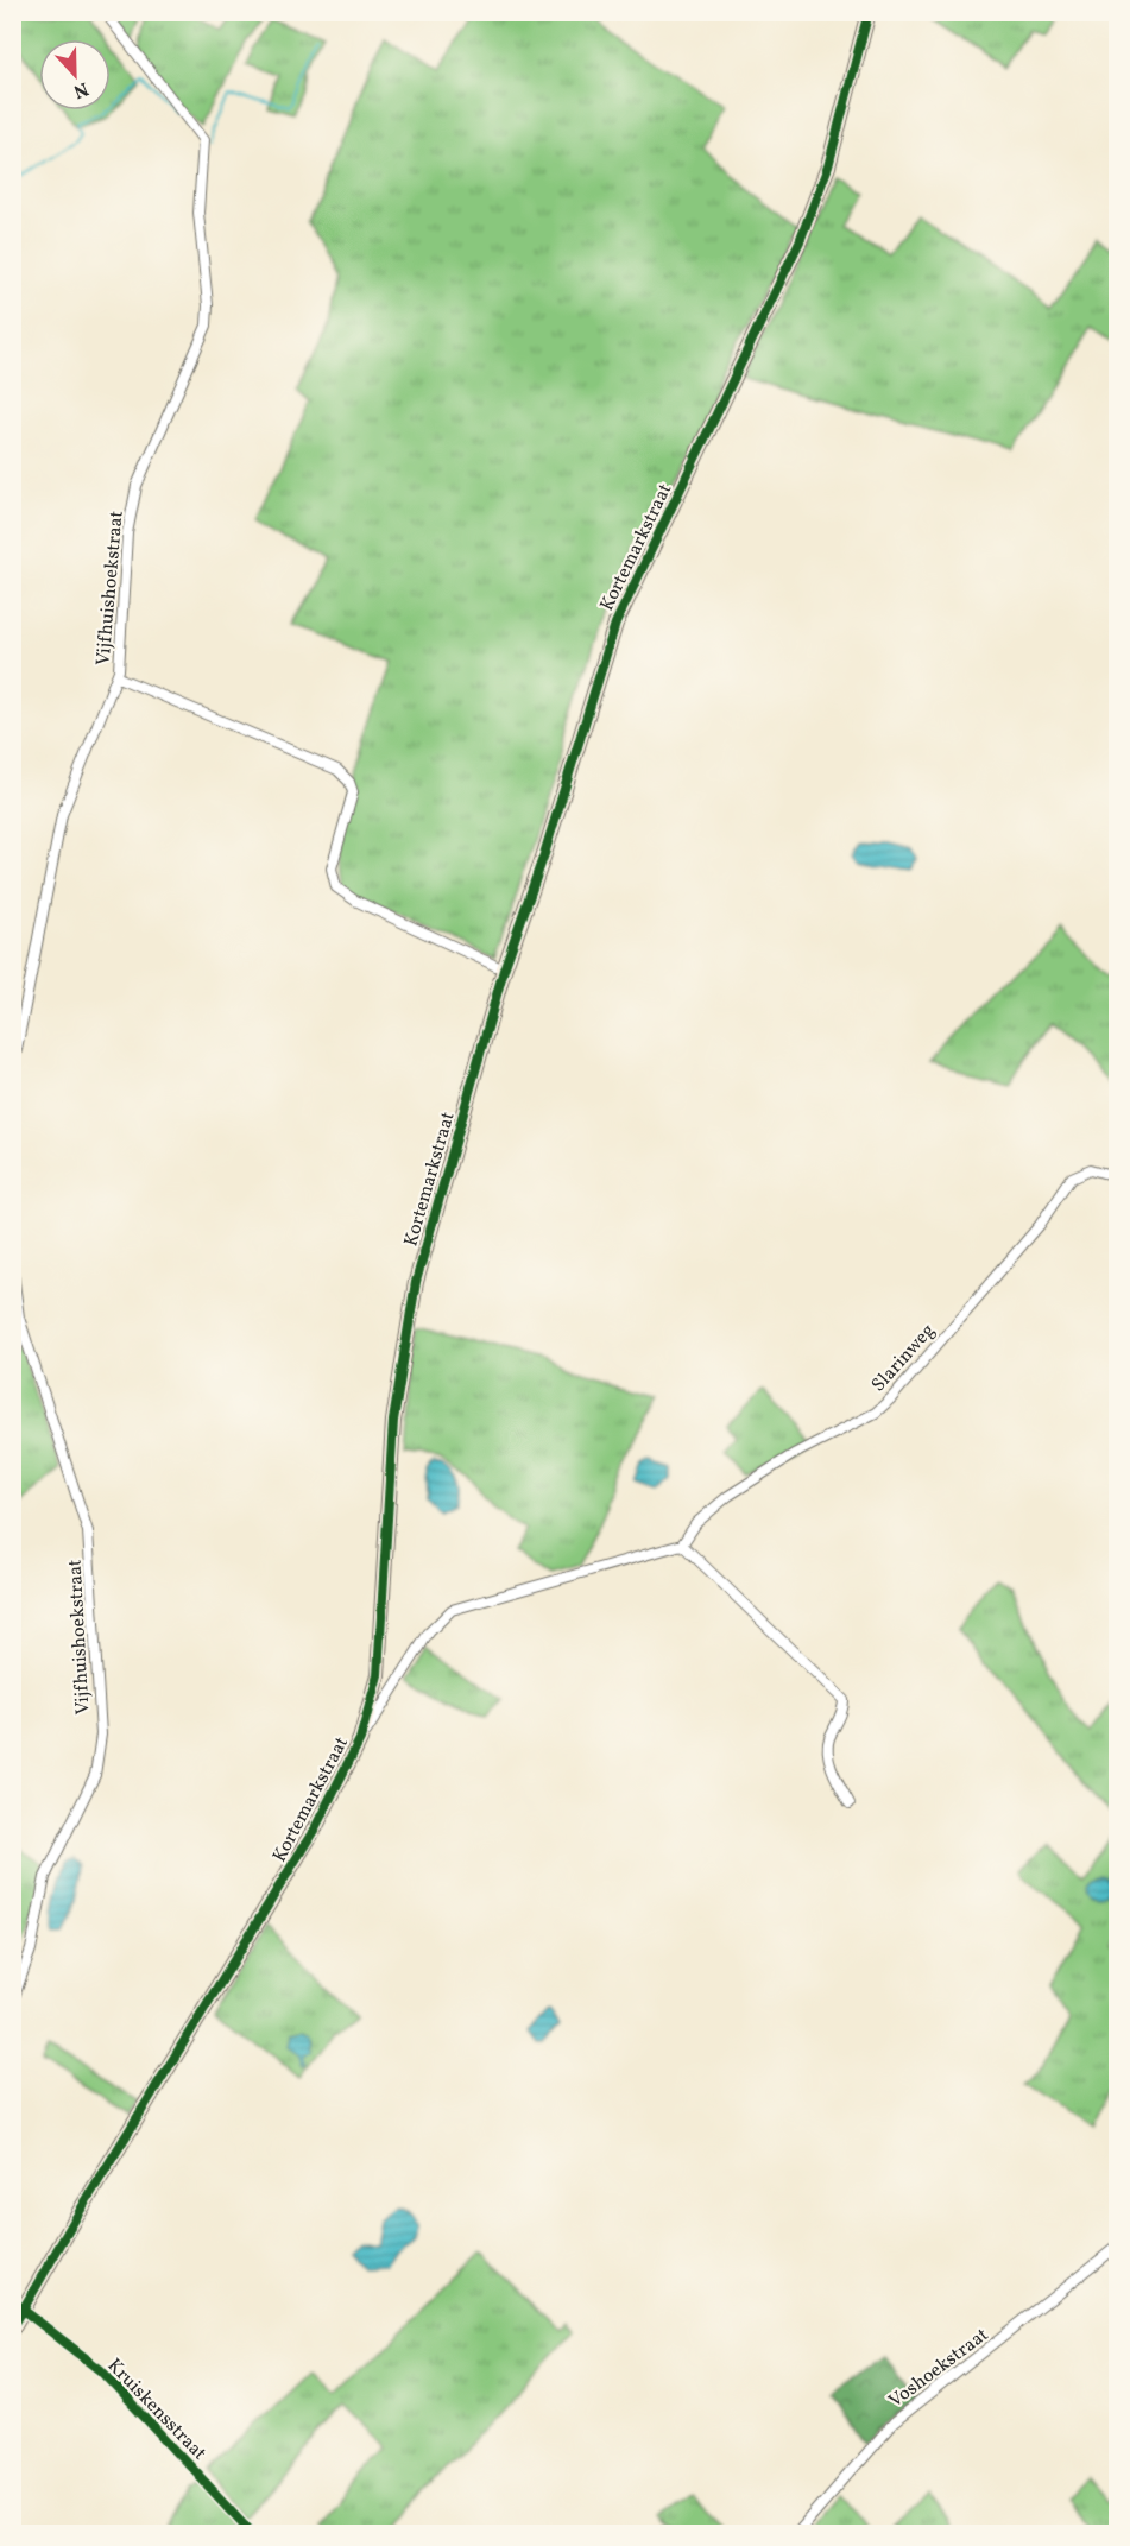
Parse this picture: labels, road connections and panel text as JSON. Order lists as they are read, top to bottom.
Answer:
{
  "streets": {
    "street": [
      "Kortemarkstraat",
      "Vijfhuishoekstraat",
      "Slarinweg",
      "Voshoekstraat",
      "Kruiskensstraat"
    ]
  },
  "crossings": [
    ["Kortemarkstraat", "Kruiskensstraat"]
  ],
  "north": "bottom"
}
